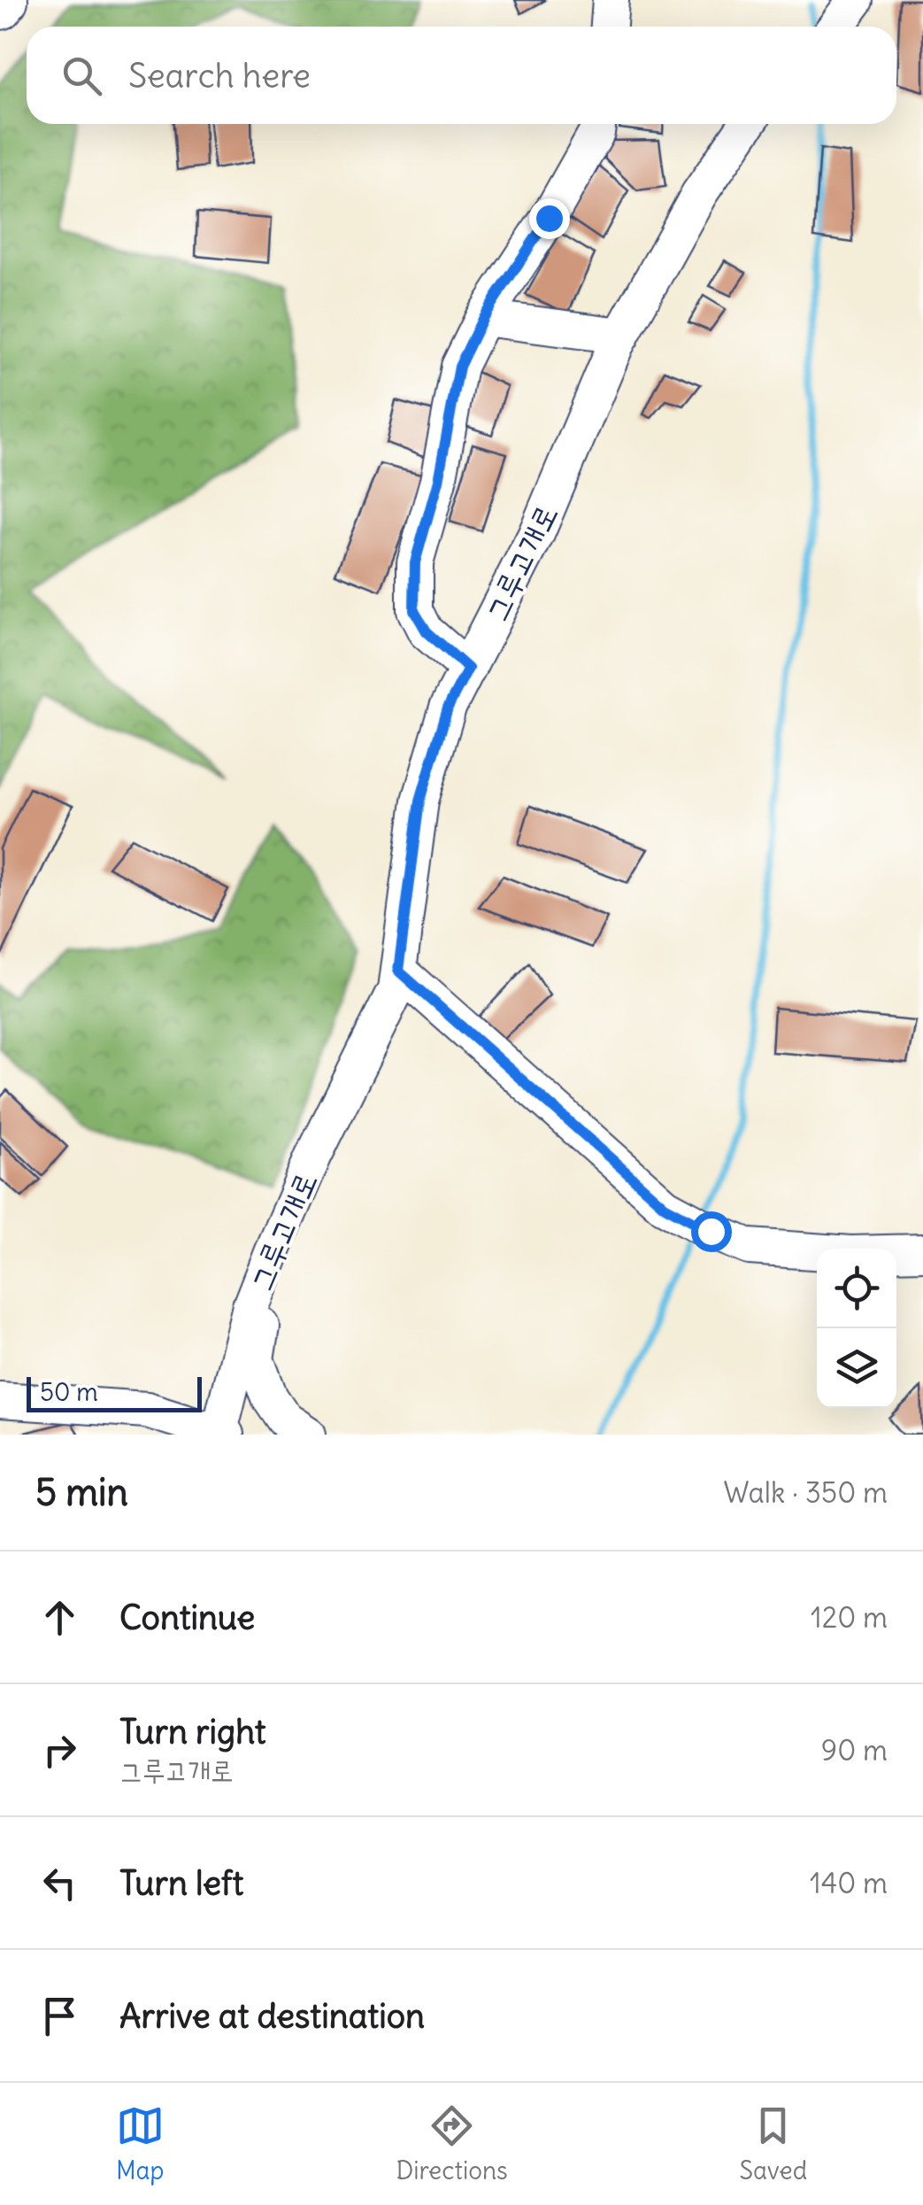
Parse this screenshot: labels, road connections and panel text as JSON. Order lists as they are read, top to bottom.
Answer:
{
  "streets": {
    "street": ["그루고개로"]
  },
  "scale_bar": "50 m",
  "page": {
    "search": "Search here",
    "scale": "50 m",
    "heading": ["5 min", "Walk · 350 m"],
    "list": [
      ["Continue", "120 m"],
      ["Turn right", "그루고개로", "90 m"],
      ["Turn left", "140 m"],
      "Arrive at destination"
    ],
    "nav": ["Map", "Directions", "Saved"]
  }
}
